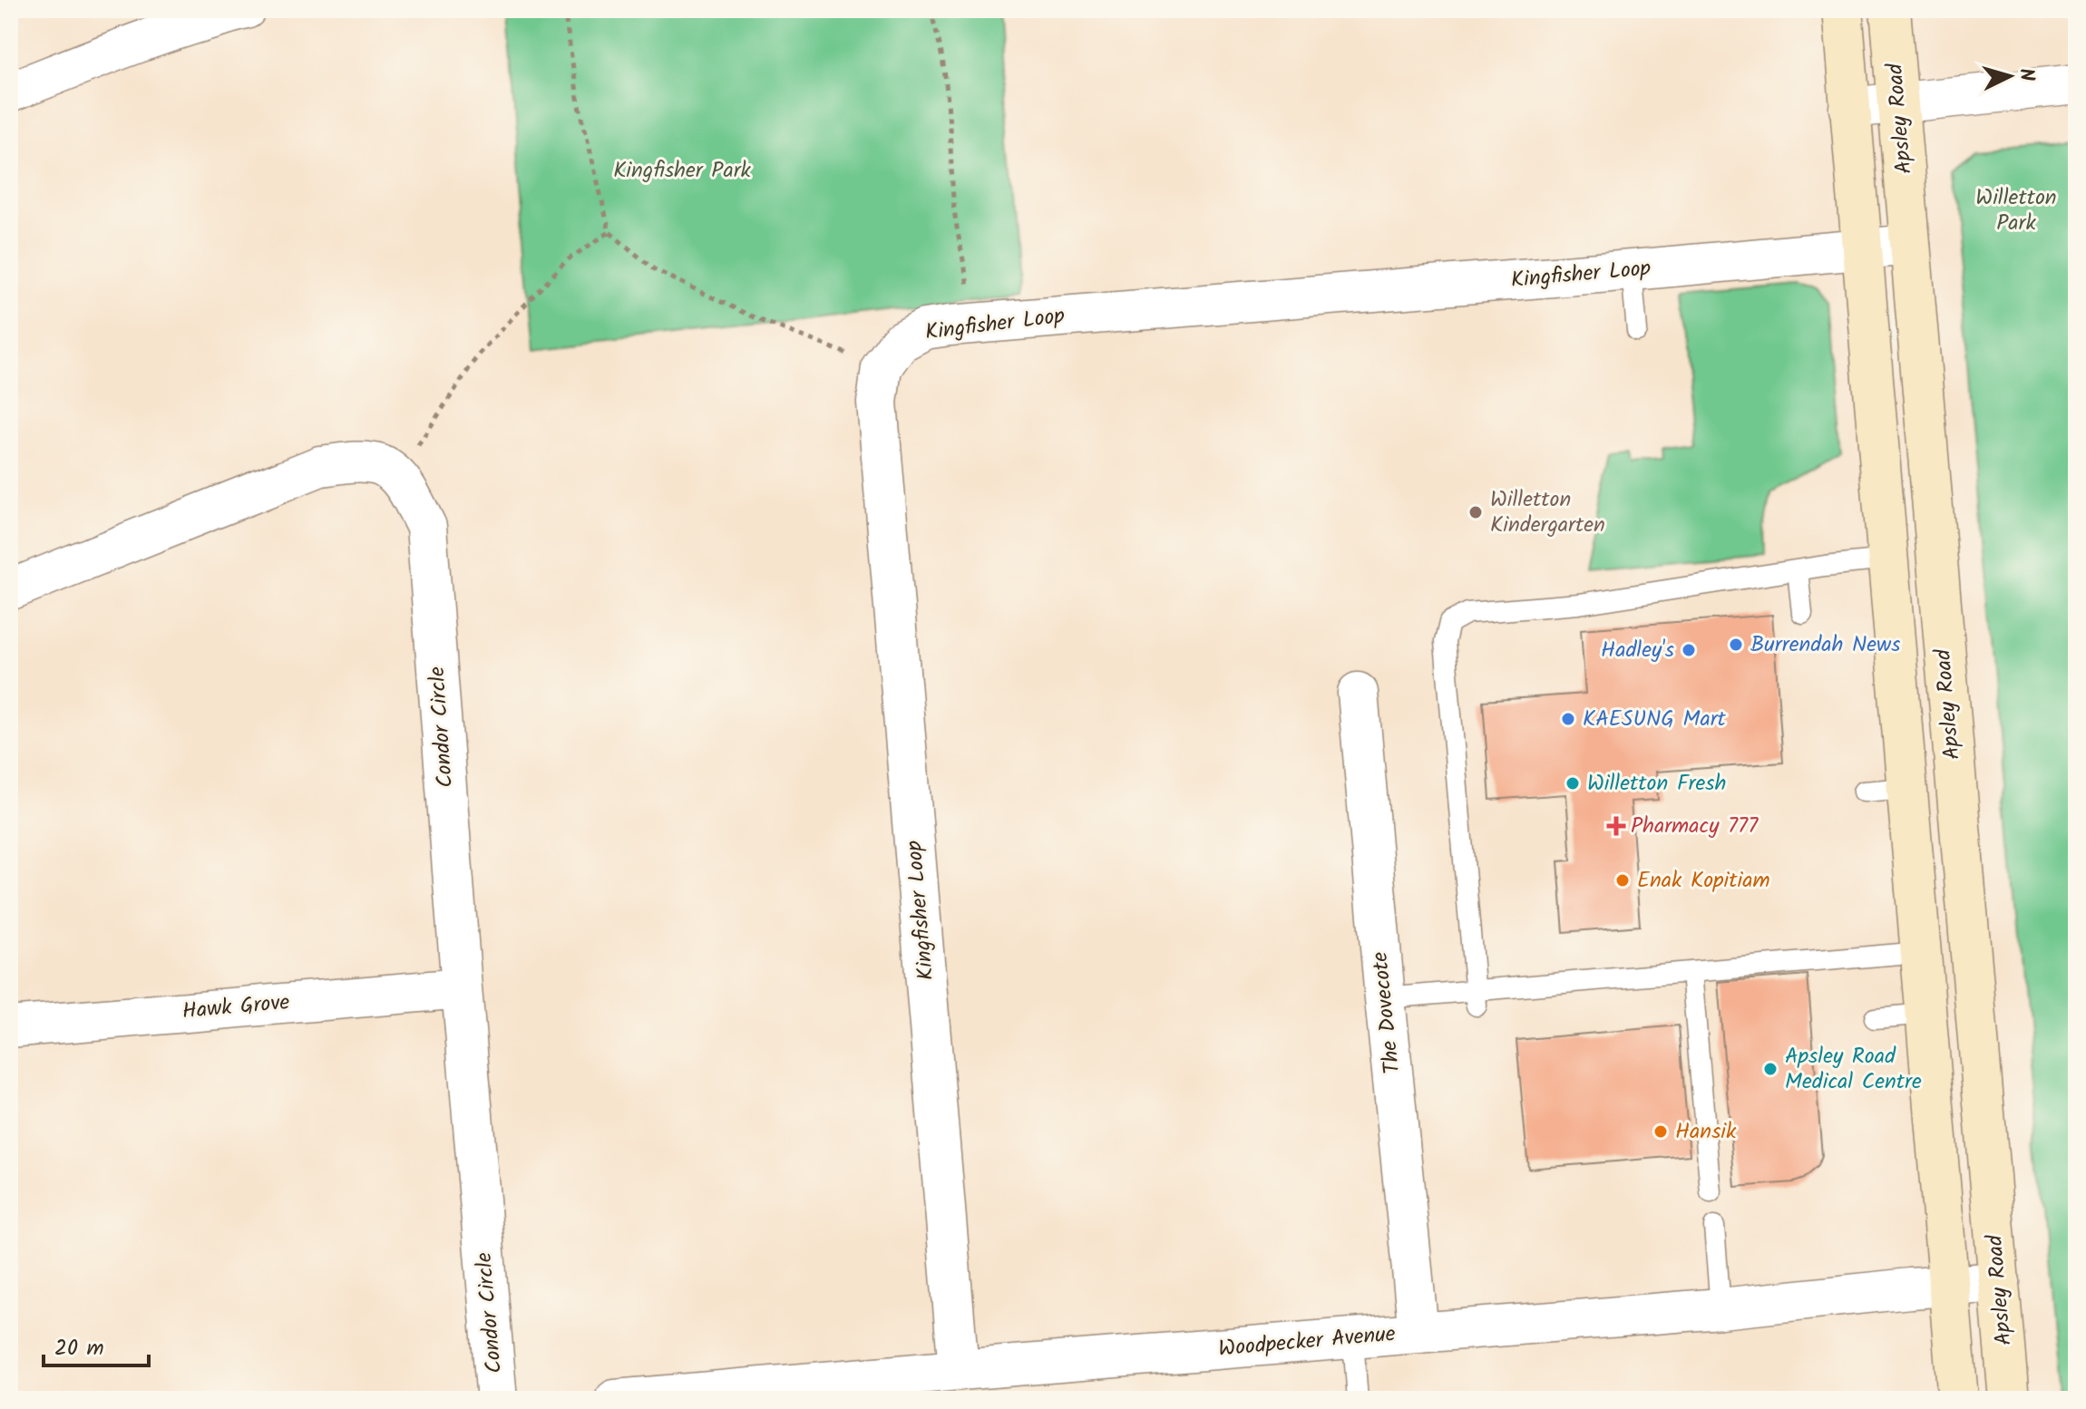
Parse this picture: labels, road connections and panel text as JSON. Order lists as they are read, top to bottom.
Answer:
{
  "streets": {
    "main road": ["Apsley Road"],
    "street": [
      "Kingfisher Loop",
      "Condor Circle",
      "Hawk Grove",
      "The Dovecote",
      "Woodpecker Avenue"
    ]
  },
  "crossings": [
    ["Apsley Road", "Kingfisher Loop"],
    ["Apsley Road", "Woodpecker Avenue"],
    ["Kingfisher Loop", "Woodpecker Avenue"],
    ["Condor Circle", "Hawk Grove"],
    ["The Dovecote", "Woodpecker Avenue"]
  ],
  "parks": ["Kingfisher Park", "Willetton Park"],
  "places": {
    "other": [
      "Willetton Kindergarten",
      "Burrendah News",
      "Hadley's",
      "KAESUNG Mart",
      "Willetton Fresh",
      "Enak Kopitiam",
      "Apsley Road Medical Centre",
      "Hansik"
    ],
    "health": ["Pharmacy 777"]
  },
  "scale_bar": "20 m",
  "north": "right"
}
